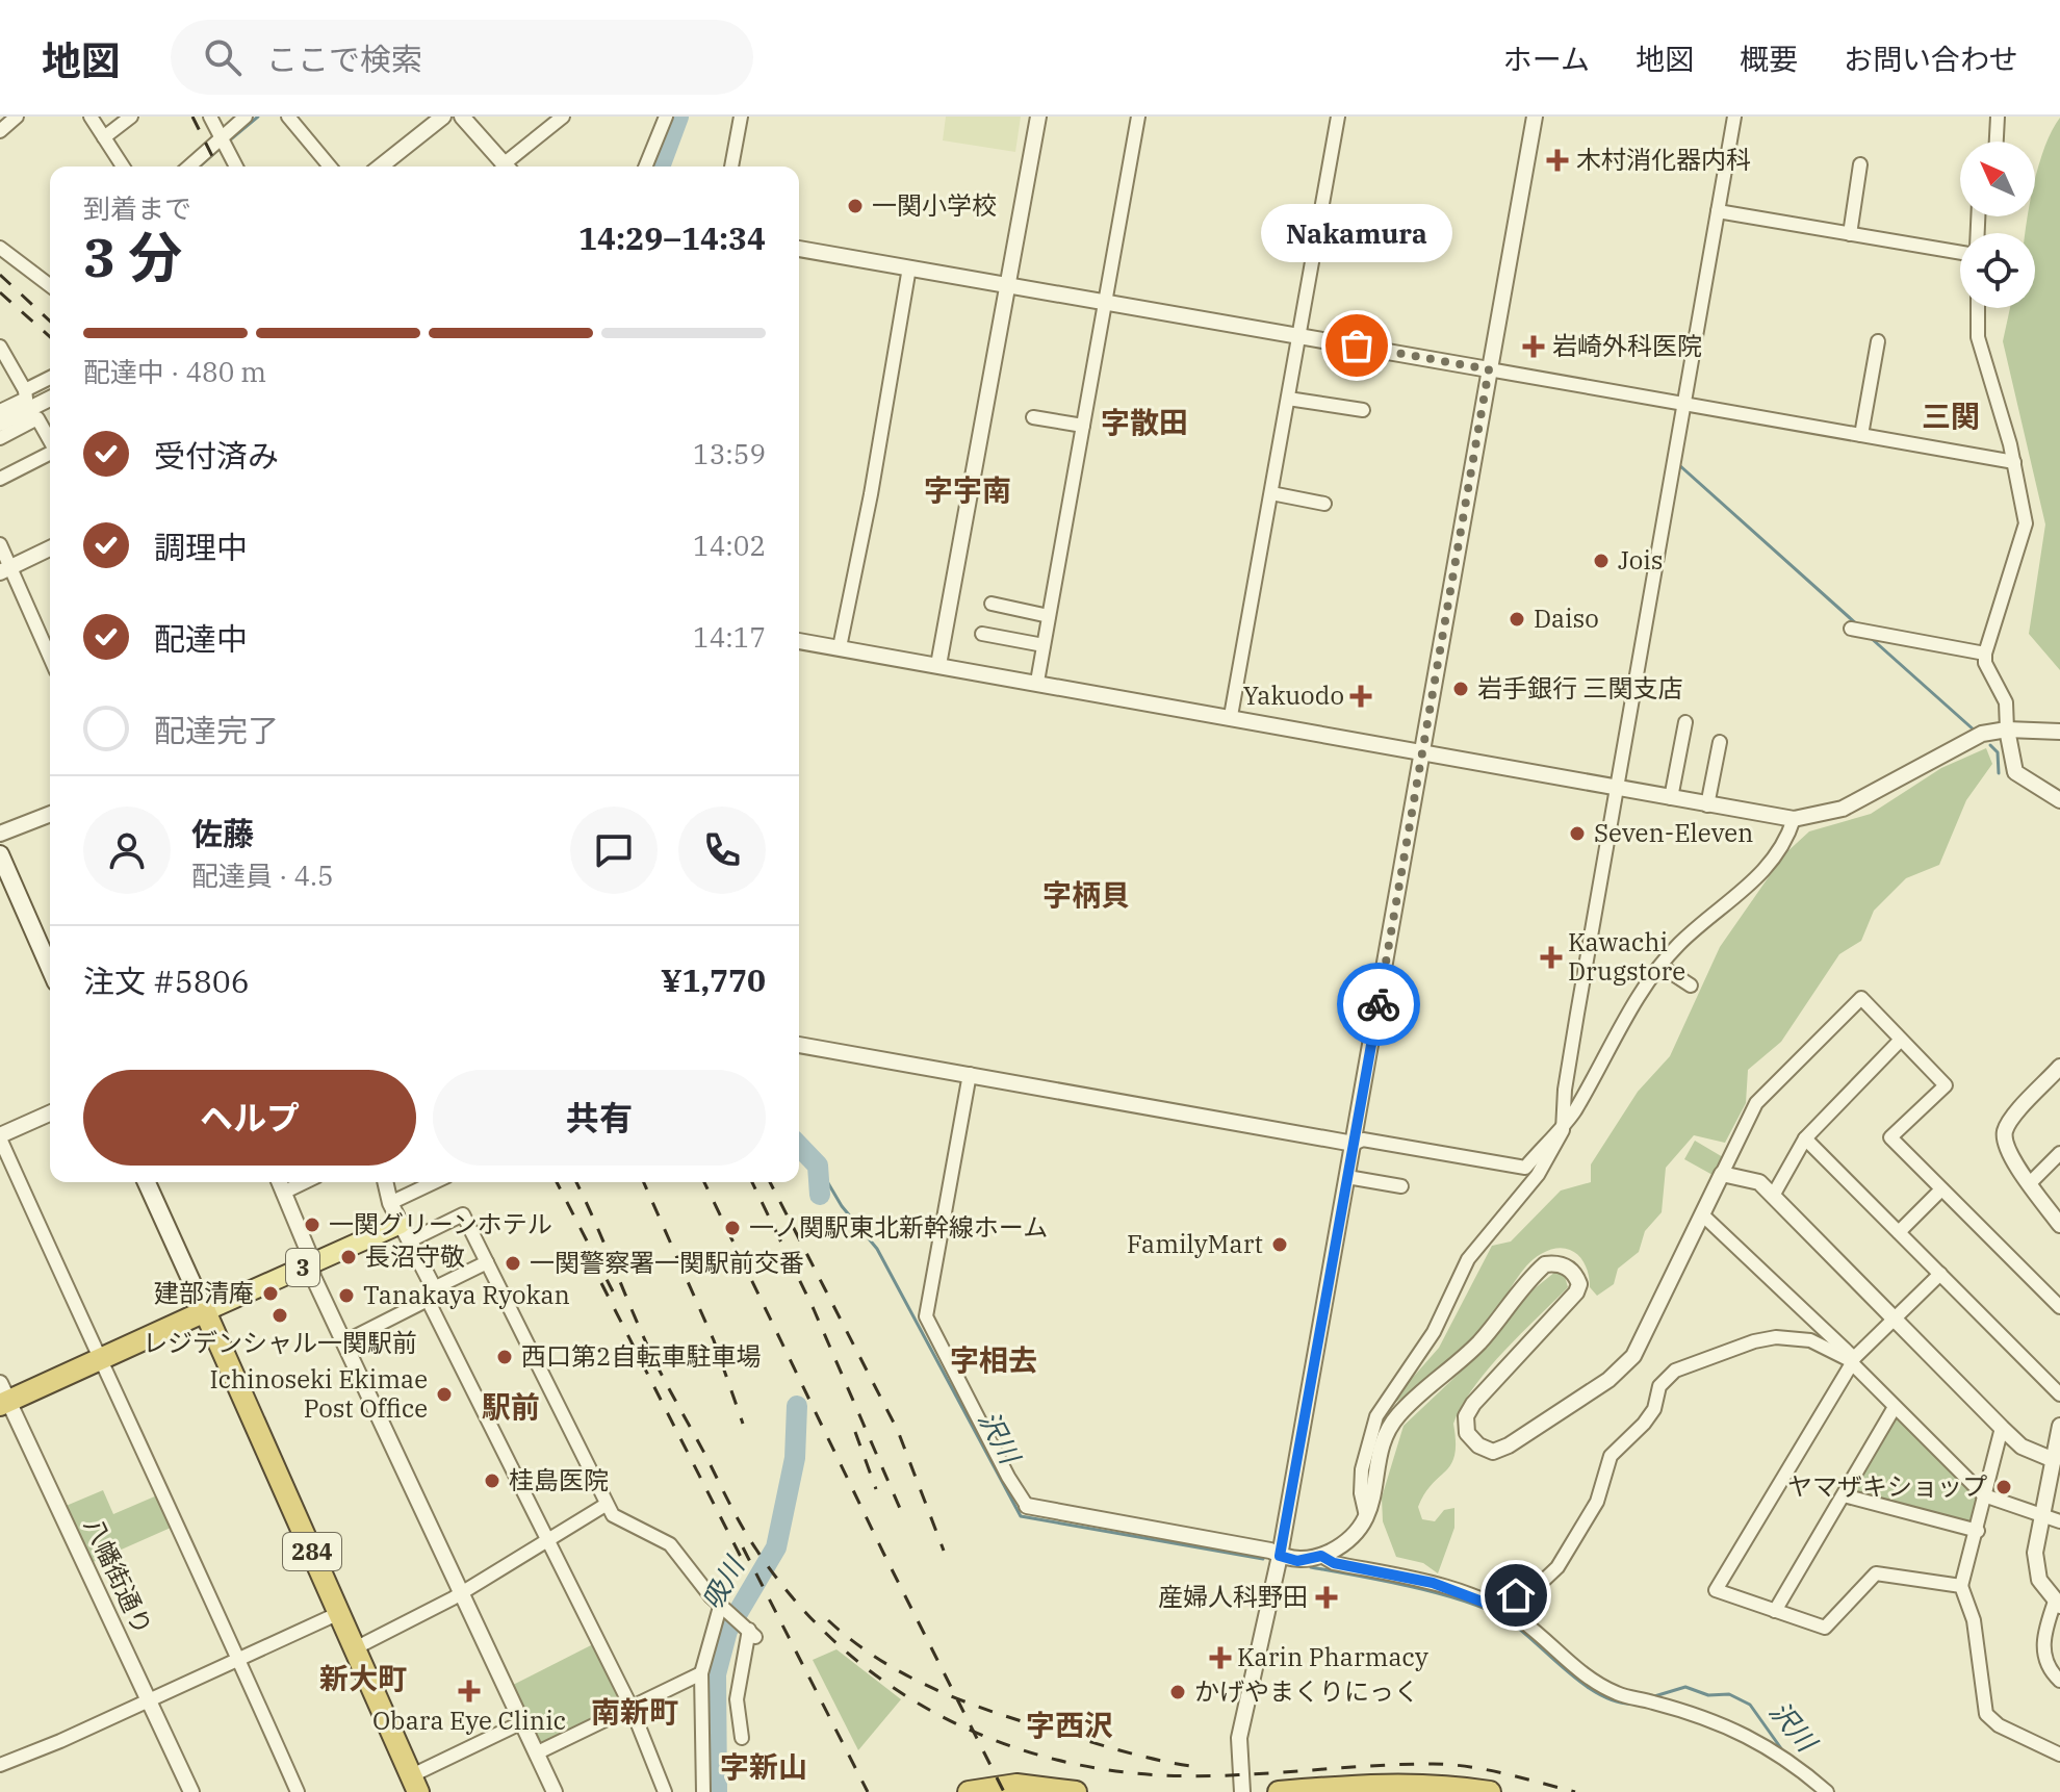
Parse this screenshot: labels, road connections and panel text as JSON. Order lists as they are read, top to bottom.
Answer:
{
  "streets": {
    "highway": ["284"],
    "main road": ["3"],
    "street": ["八幡街通り"]
  },
  "crossings": [
    ["3", "284"]
  ],
  "districts": [
    "三関",
    "字散田",
    "字宇南",
    "字柄貝",
    "字相去",
    "駅前",
    "新大町",
    "南新町",
    "字西沢",
    "字新山"
  ],
  "water": ["沢川", "吸川"],
  "places": {
    "health": [
      "木村消化器内科",
      "岩崎外科医院",
      "Yakuodo",
      "Kawachi Drugstore",
      "産婦人科野田",
      "Karin Pharmacy",
      "Obara Eye Clinic"
    ],
    "other": [
      "一関小学校",
      "Nakamura",
      "Jois",
      "Daiso",
      "岩手銀行 三関支店",
      "Seven-Eleven",
      "一関グリーンホテル",
      "一ノ関駅東北新幹線ホーム",
      "FamilyMart",
      "長沼守敬",
      "一関警察署一関駅前交番",
      "建部清庵",
      "Tanakaya Ryokan",
      "レジデンシャル一関駅前",
      "西口第2自転車駐車場",
      "Ichinoseki Ekimae Post Office",
      "桂島医院",
      "ヤマザキショップ",
      "かげやまくりにっく"
    ]
  },
  "north": "top left",
  "page": {
    "header": "地図",
    "search": "ここで検索",
    "nav": [
      "ホーム",
      "地図",
      "概要",
      "お問い合わせ"
    ],
    "heading": ["3 分", "到着まで", "14:29–14:34"],
    "panel": [
      "佐藤",
      "配達員 · 4.5",
      "注文 #5806",
      "¥1,770"
    ],
    "bubble": "Nakamura",
    "bar": "配達中 · 480 m",
    "list": [
      ["受付済み", "13:59"],
      ["調理中", "14:02"],
      ["配達中", "14:17"],
      "配達完了"
    ],
    "buttons": ["ヘルプ", "共有"]
  }
}
